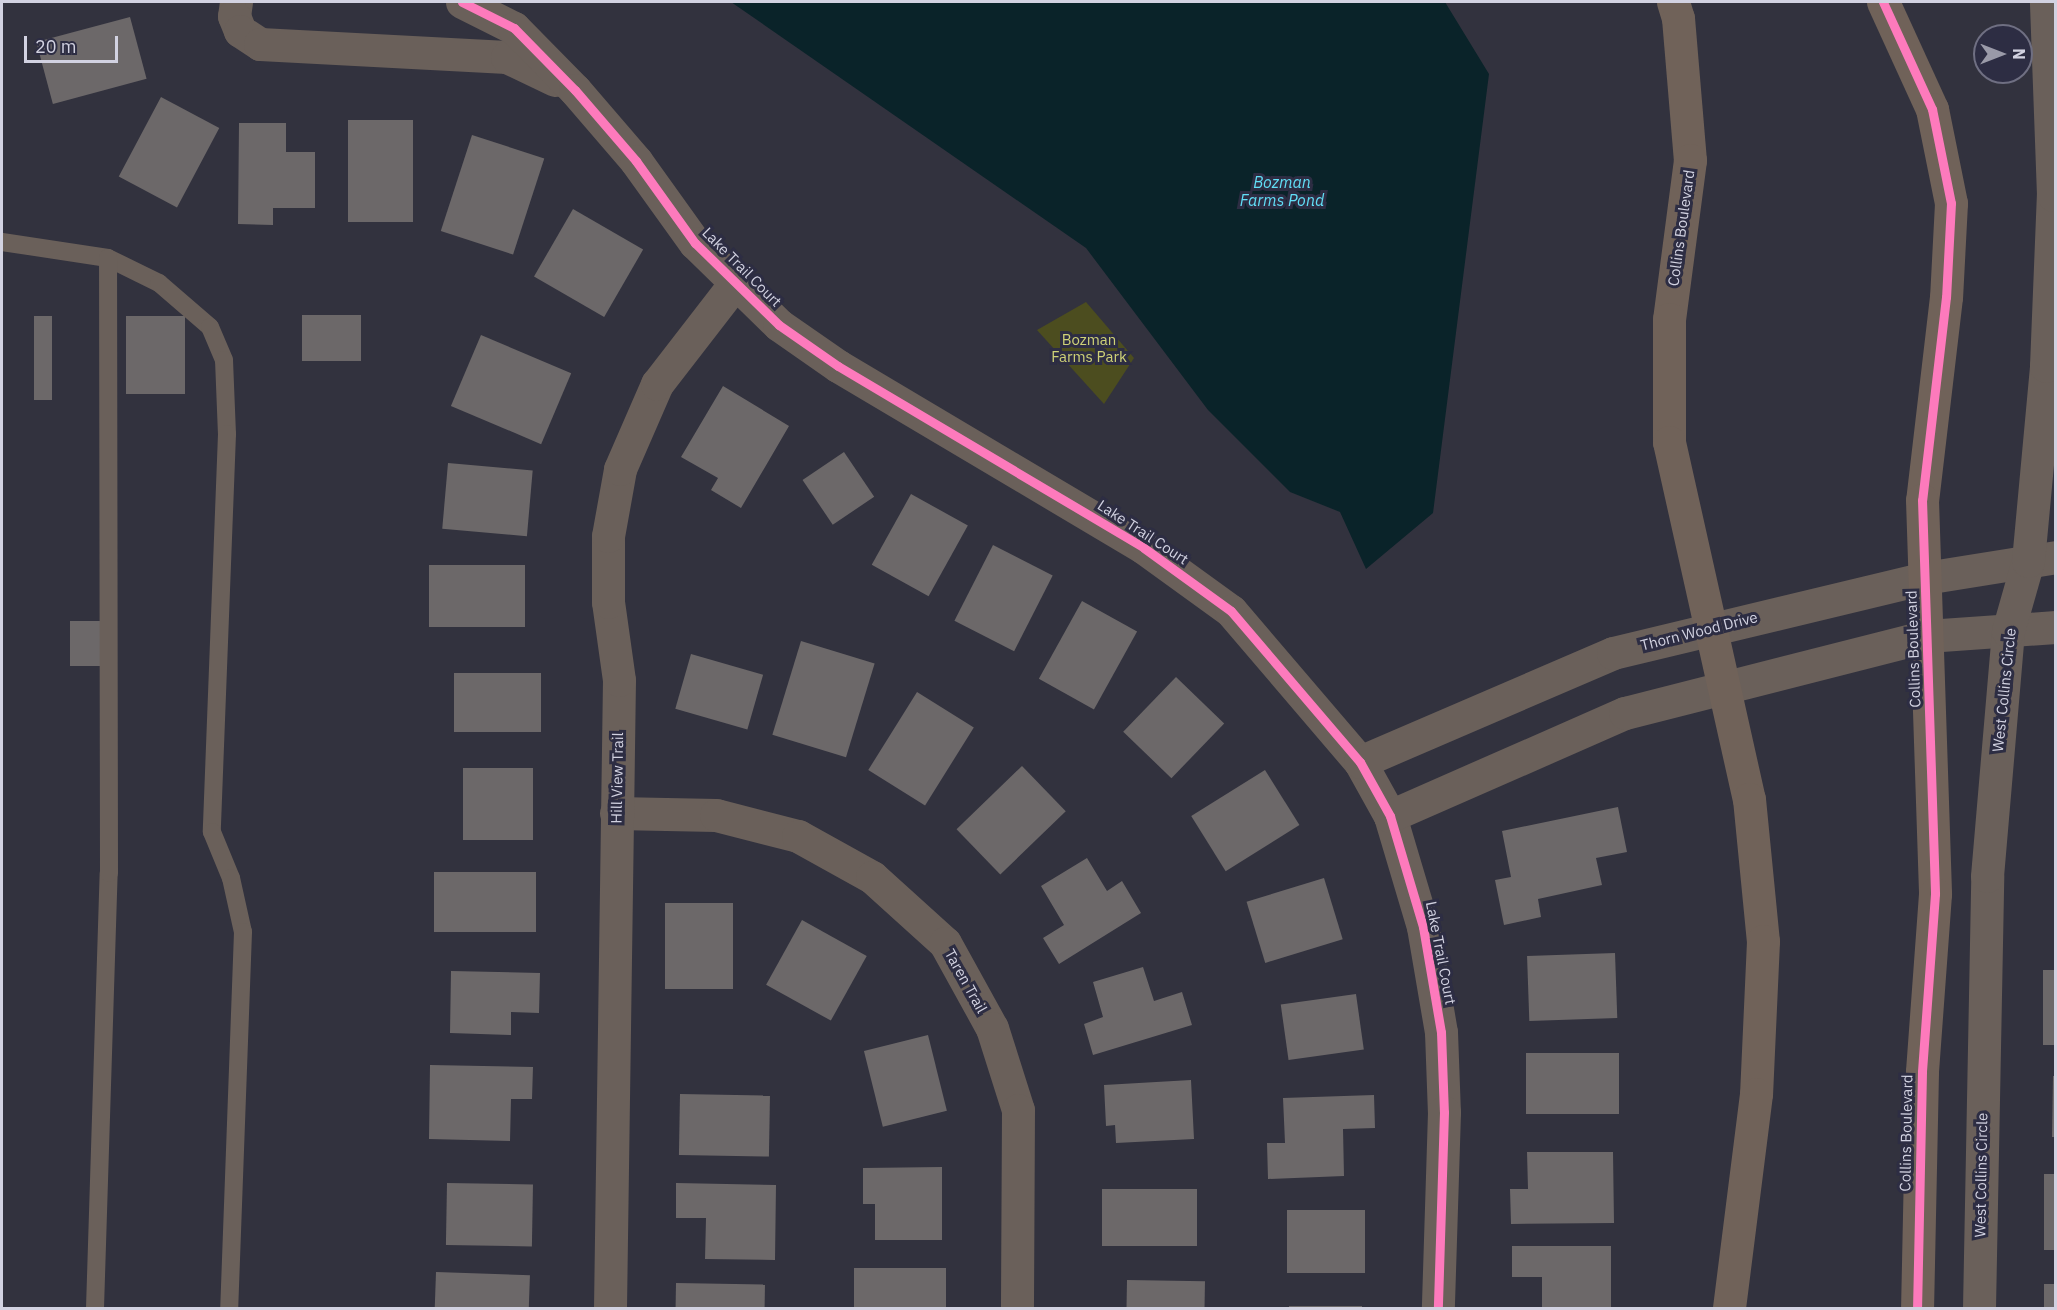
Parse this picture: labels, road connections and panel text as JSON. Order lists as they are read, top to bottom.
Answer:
{
  "streets": {
    "street": [
      "Collins Boulevard",
      "Lake Trail Court",
      "Thorn Wood Drive",
      "West Collins Circle",
      "Hill View Trail",
      "Taren Trail"
    ]
  },
  "crossings": [
    ["Collins Boulevard", "Thorn Wood Drive"],
    ["Lake Trail Court", "Thorn Wood Drive"],
    ["Lake Trail Court", "Hill View Trail"],
    ["Thorn Wood Drive", "West Collins Circle"],
    ["Hill View Trail", "Taren Trail"]
  ],
  "water": ["Bozman Farms Pond"],
  "parks": ["Bozman Farms Park"],
  "scale_bar": "20 m",
  "north": "right"
}
